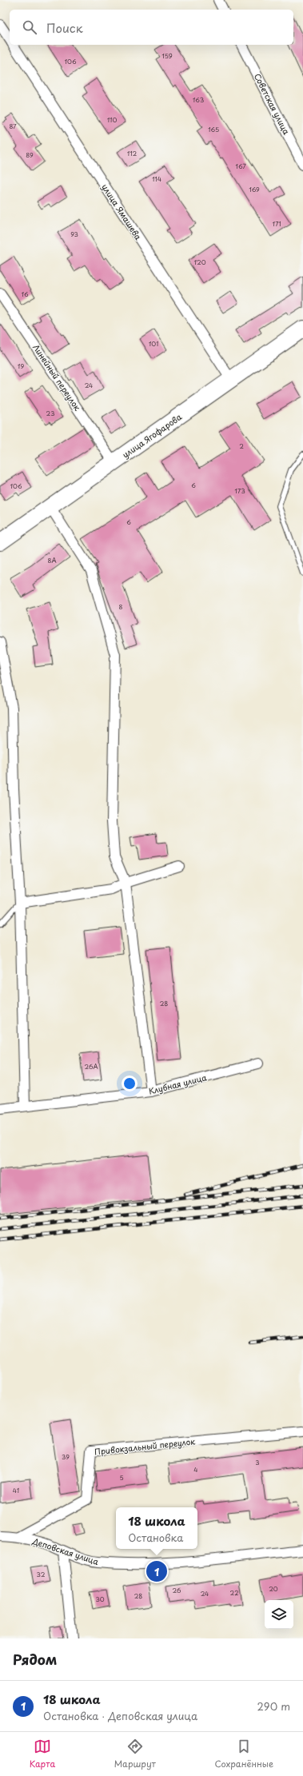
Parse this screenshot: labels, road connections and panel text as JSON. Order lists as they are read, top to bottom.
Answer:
{
  "streets": {
    "main road": ["улица Ягофарова"],
    "street": [
      "Советская улица",
      "улица Ямашева",
      "Линейный переулок",
      "Клубная улица",
      "Привокзальный переулок",
      "Деповская улица"
    ]
  },
  "crossings": [
    ["улица Ямашева", "улица Ягофарова"],
    ["Линейный переулок", "улица Ягофарова"],
    ["Привокзальный переулок", "Деповская улица"]
  ],
  "house_numbers": [
    "159",
    "106",
    "163",
    "110",
    "87",
    "165",
    "112",
    "89",
    "167",
    "114",
    "169",
    "171",
    "93",
    "120",
    "16",
    "101",
    "19",
    "24",
    "23",
    "2",
    "6",
    "106",
    "173",
    "6",
    "8А",
    "8",
    "28",
    "26А",
    "39",
    "3",
    "4",
    "5",
    "41",
    "32",
    "20",
    "26",
    "22",
    "24",
    "28",
    "30"
  ],
  "page": {
    "search": "Поиск",
    "popup": ["18 школа", "Остановка"],
    "pins": "1",
    "heading": "Рядом",
    "list": [
      {
        "mark": "1",
        "name": "18 школа",
        "note": "Остановка · Деповская улица",
        "value": "290 m"
      }
    ],
    "nav": ["Карта", "Маршрут", "Сохранённые"]
  }
}
